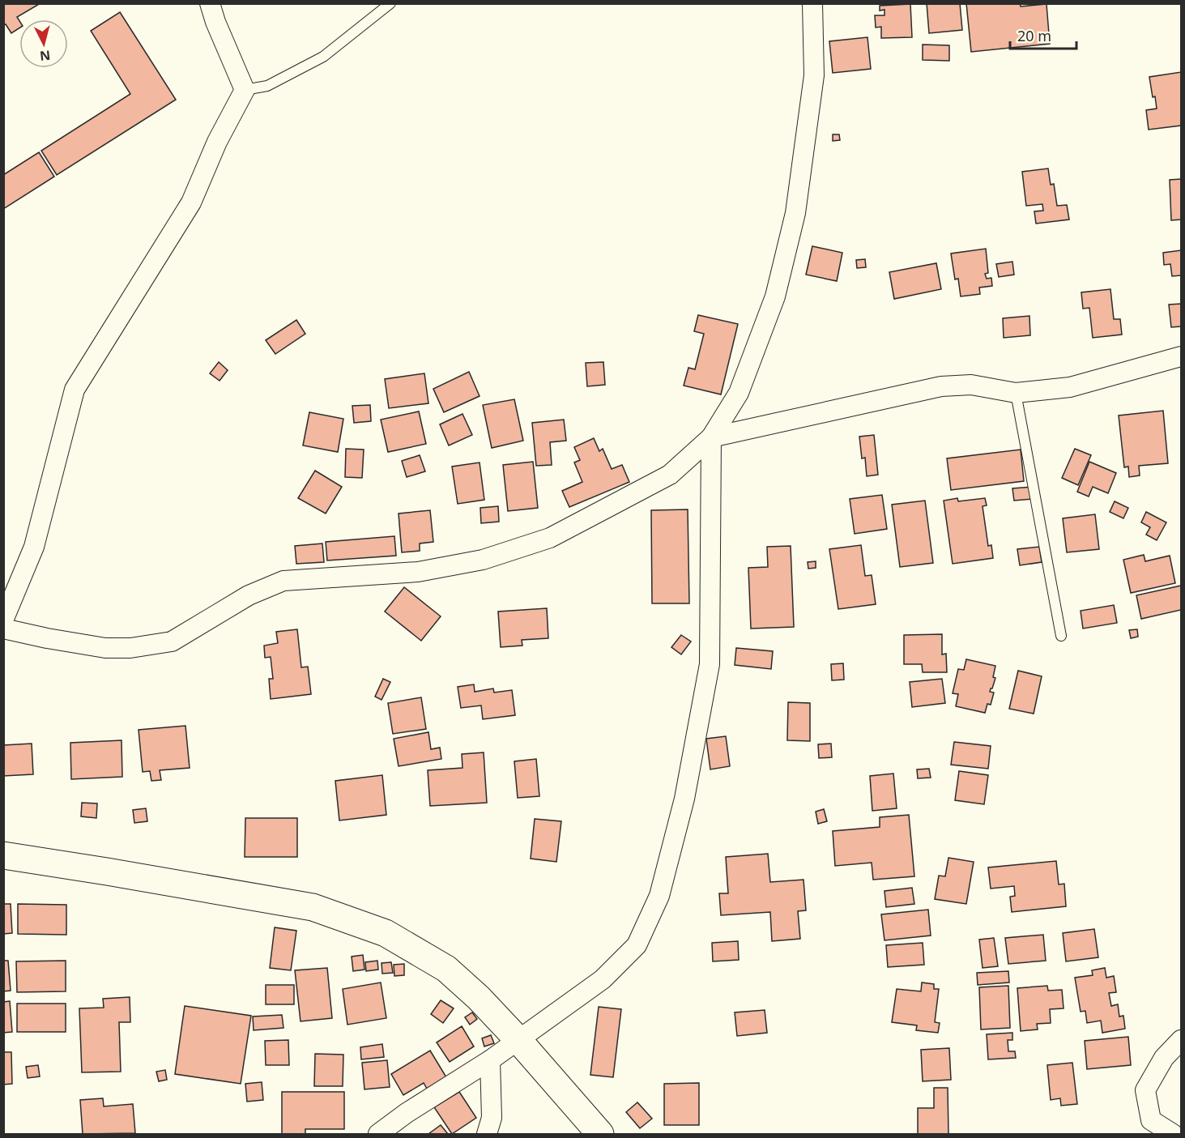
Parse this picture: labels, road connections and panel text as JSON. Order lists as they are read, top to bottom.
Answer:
{
  "scale_bar": "20 m",
  "north": "bottom"
}
